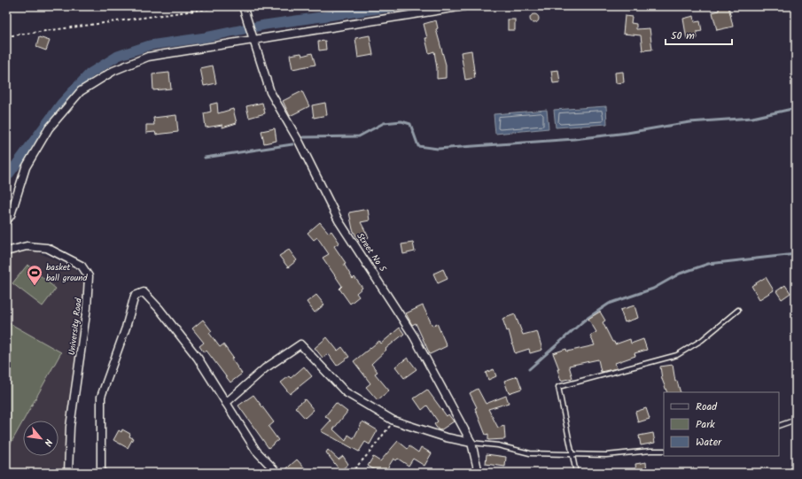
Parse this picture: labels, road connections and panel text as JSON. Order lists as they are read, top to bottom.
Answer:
{
  "streets": {
    "street": ["Street No 5", "University Road"]
  },
  "places": {
    "sports": ["basket ball ground"]
  },
  "legend": ["Road", "Park", "Water"],
  "scale_bar": "50 m",
  "north": "bottom right"
}
